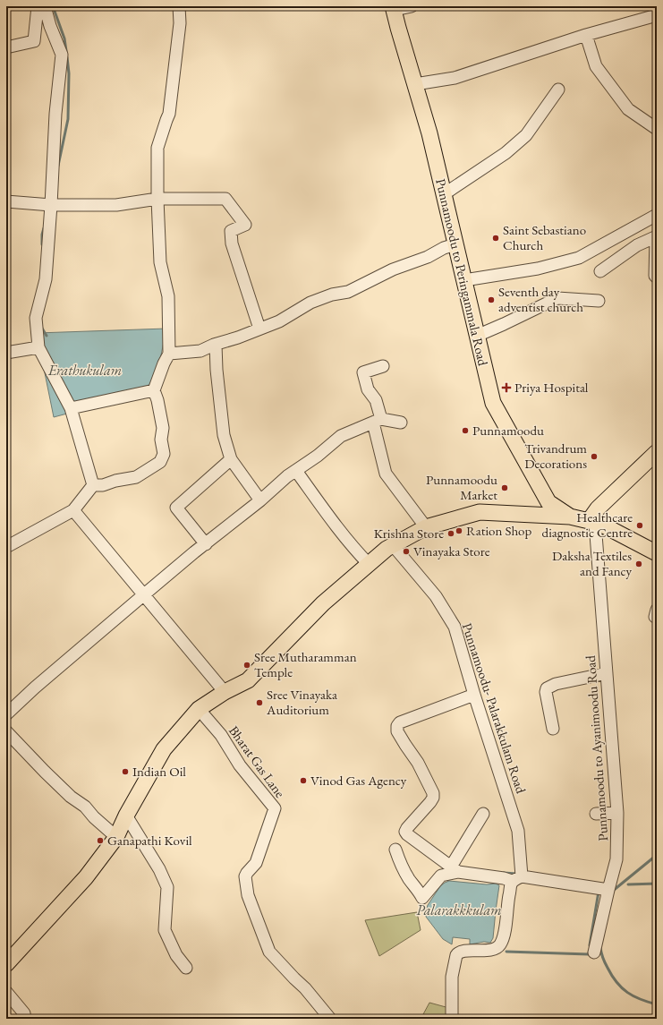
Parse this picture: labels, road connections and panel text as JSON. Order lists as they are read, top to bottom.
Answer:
{
  "streets": {
    "main road": ["Punnamoodu to Peringammala Road"],
    "street": ["Punnamoodu- Palarakkulam Road", "Punnamoodu to Ayanimoodu Road", "Bharat Gas Lane"]
  },
  "water": ["Erathukulam", "Palarakkkulam"],
  "places": {
    "other": [
      "Saint Sebastiano Church",
      "Seventh day adventist church",
      "Punnamoodu",
      "Trivandrum Decorations",
      "Punnamoodu Market",
      "Healthcare diagnostic Centre",
      "Ration Shop",
      "Krishna Store",
      "Vinayaka Store",
      "Daksha Textiles and Fancy",
      "Sree Mutharamman Temple",
      "Sree Vinayaka Auditorium",
      "Indian Oil",
      "Vinod Gas Agency",
      "Ganapathi Kovil"
    ],
    "health": ["Priya Hospital"]
  }
}
